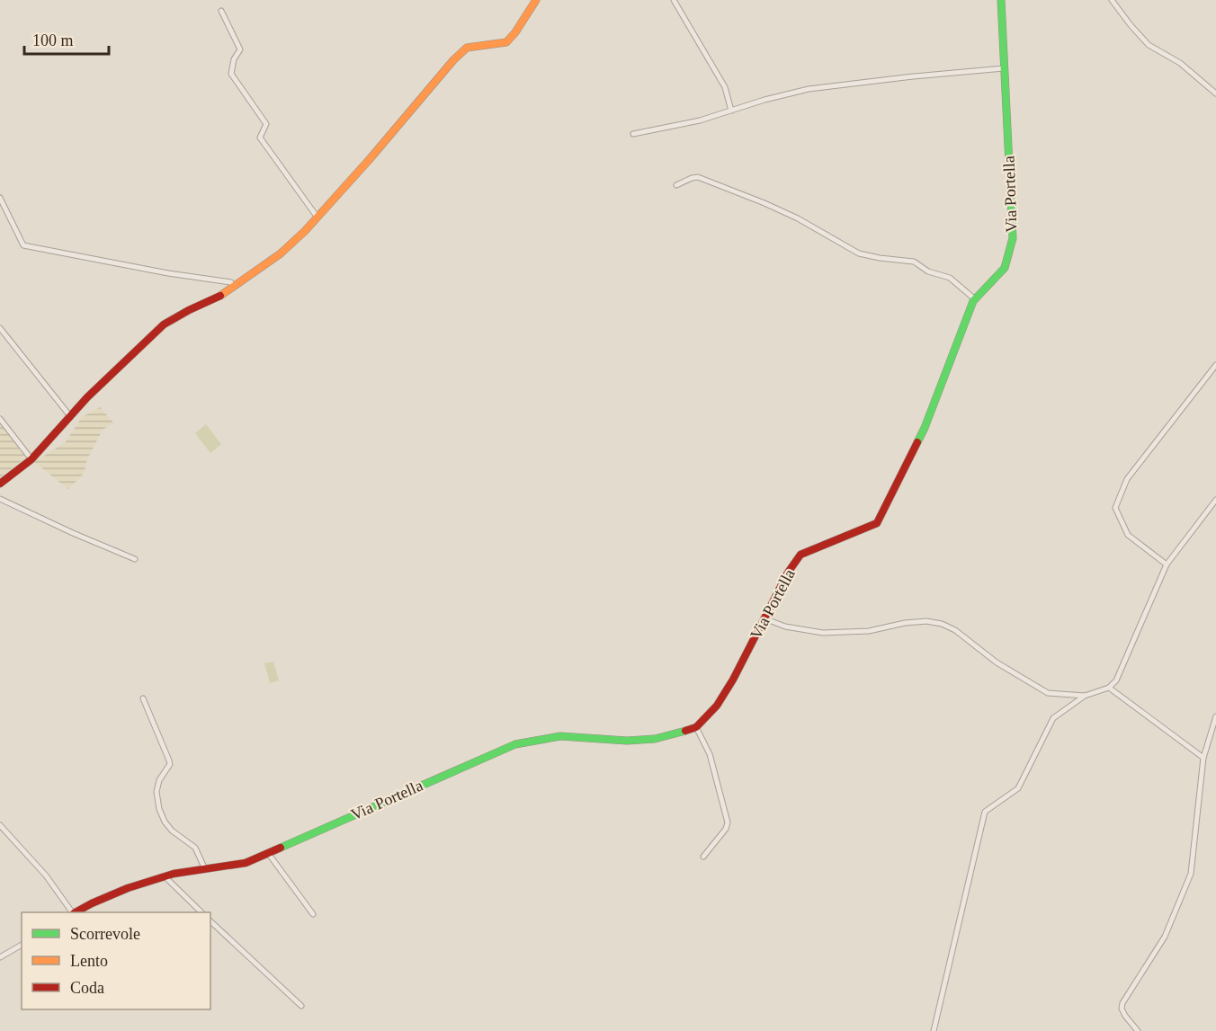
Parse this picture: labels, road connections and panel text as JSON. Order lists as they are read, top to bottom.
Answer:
{
  "streets": {
    "street": ["Via Portella"]
  },
  "legend": ["Scorrevole", "Lento", "Coda"],
  "scale_bar": "100 m"
}
